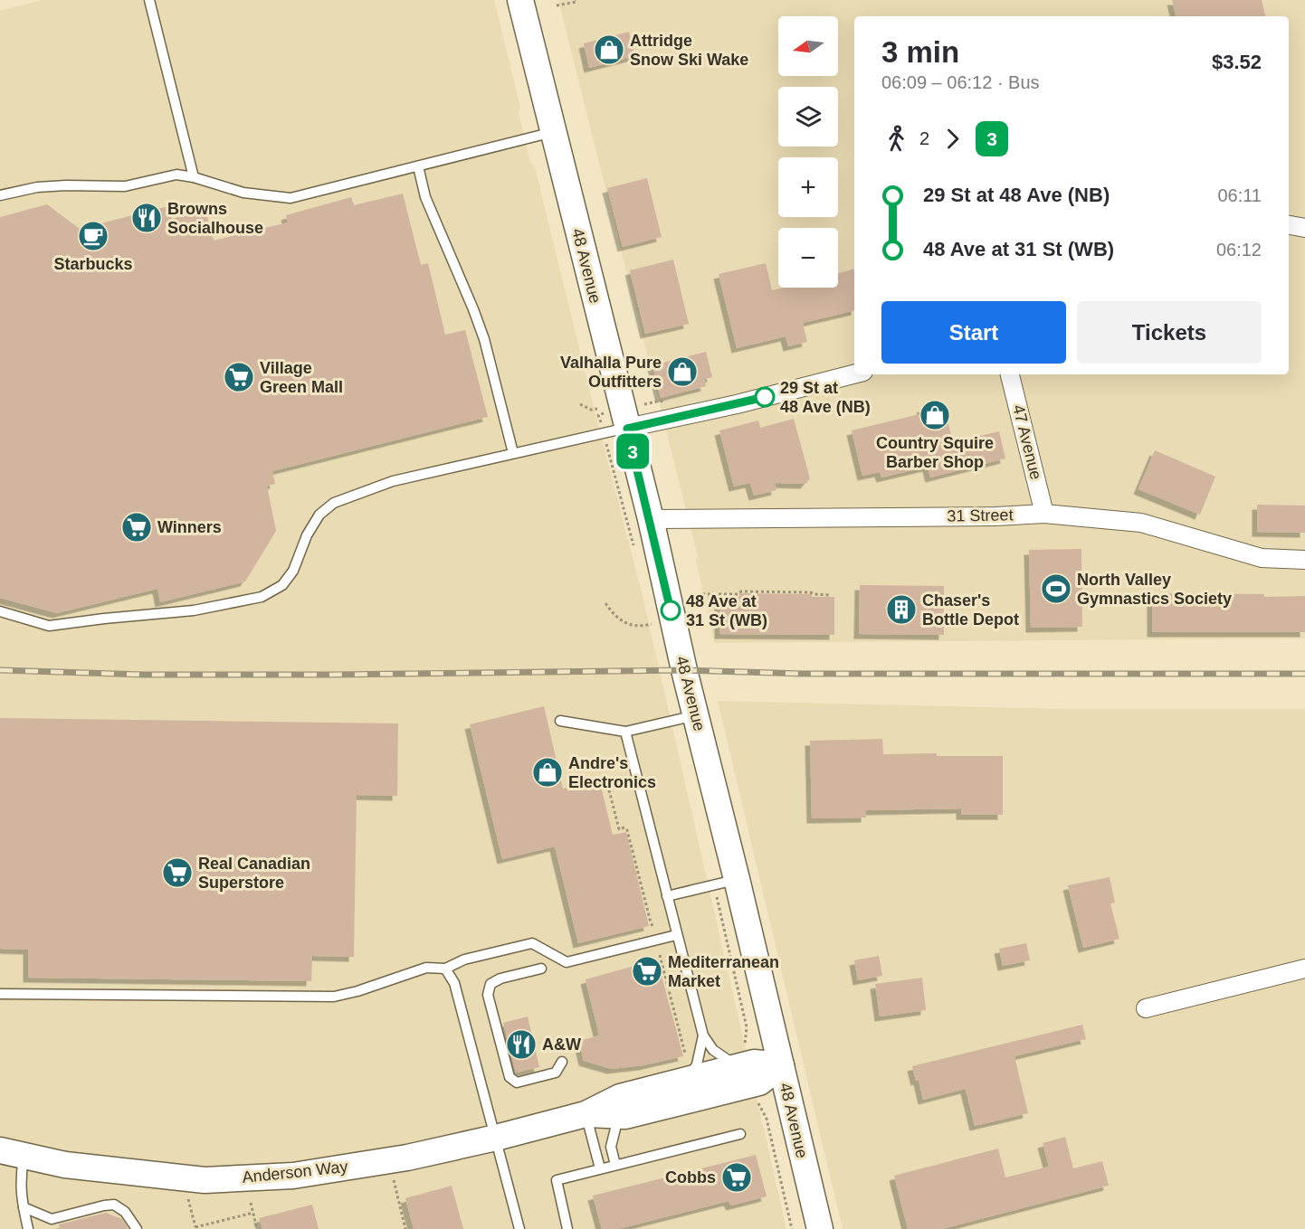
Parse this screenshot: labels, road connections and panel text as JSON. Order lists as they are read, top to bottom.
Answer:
{
  "streets": {
    "main road": ["48 Avenue", "Anderson Way"],
    "street": ["47 Avenue", "31 Street"]
  },
  "crossings": [
    ["48 Avenue", "31 Street"],
    ["48 Avenue", "Anderson Way"],
    ["47 Avenue", "31 Street"]
  ],
  "places": {
    "shop": [
      "Attridge Snow Ski Wake",
      "Valhalla Pure Outfitters",
      "Country Squire Barber Shop",
      "Andre's Electronics"
    ],
    "restaurant": ["Browns Socialhouse", "A&W"],
    "cafe": ["Starbucks"],
    "supermarket": [
      "Village Green Mall",
      "Winners",
      "Real Canadian Superstore",
      "Mediterranean Market",
      "Cobbs"
    ],
    "other": ["29 St at 48 Ave (NB)", "48 Ave at 31 St (WB)"],
    "sports": ["North Valley Gymnastics Society"],
    "building": ["Chaser's Bottle Depot"]
  },
  "lines": ["bus line 3"],
  "north": "left",
  "page": {
    "on_map": "3",
    "map_buttons": ["+", "−"],
    "heading": ["3 min", "06:09 – 06:12 · Bus", "$3.52"],
    "legs": ["2", "3"],
    "list": [
      {
        "name": "29 St at 48 Ave (NB)",
        "value": "06:11"
      },
      {
        "name": "48 Ave at 31 St (WB)",
        "value": "06:12"
      }
    ],
    "buttons": ["Start", "Tickets"]
  }
}
